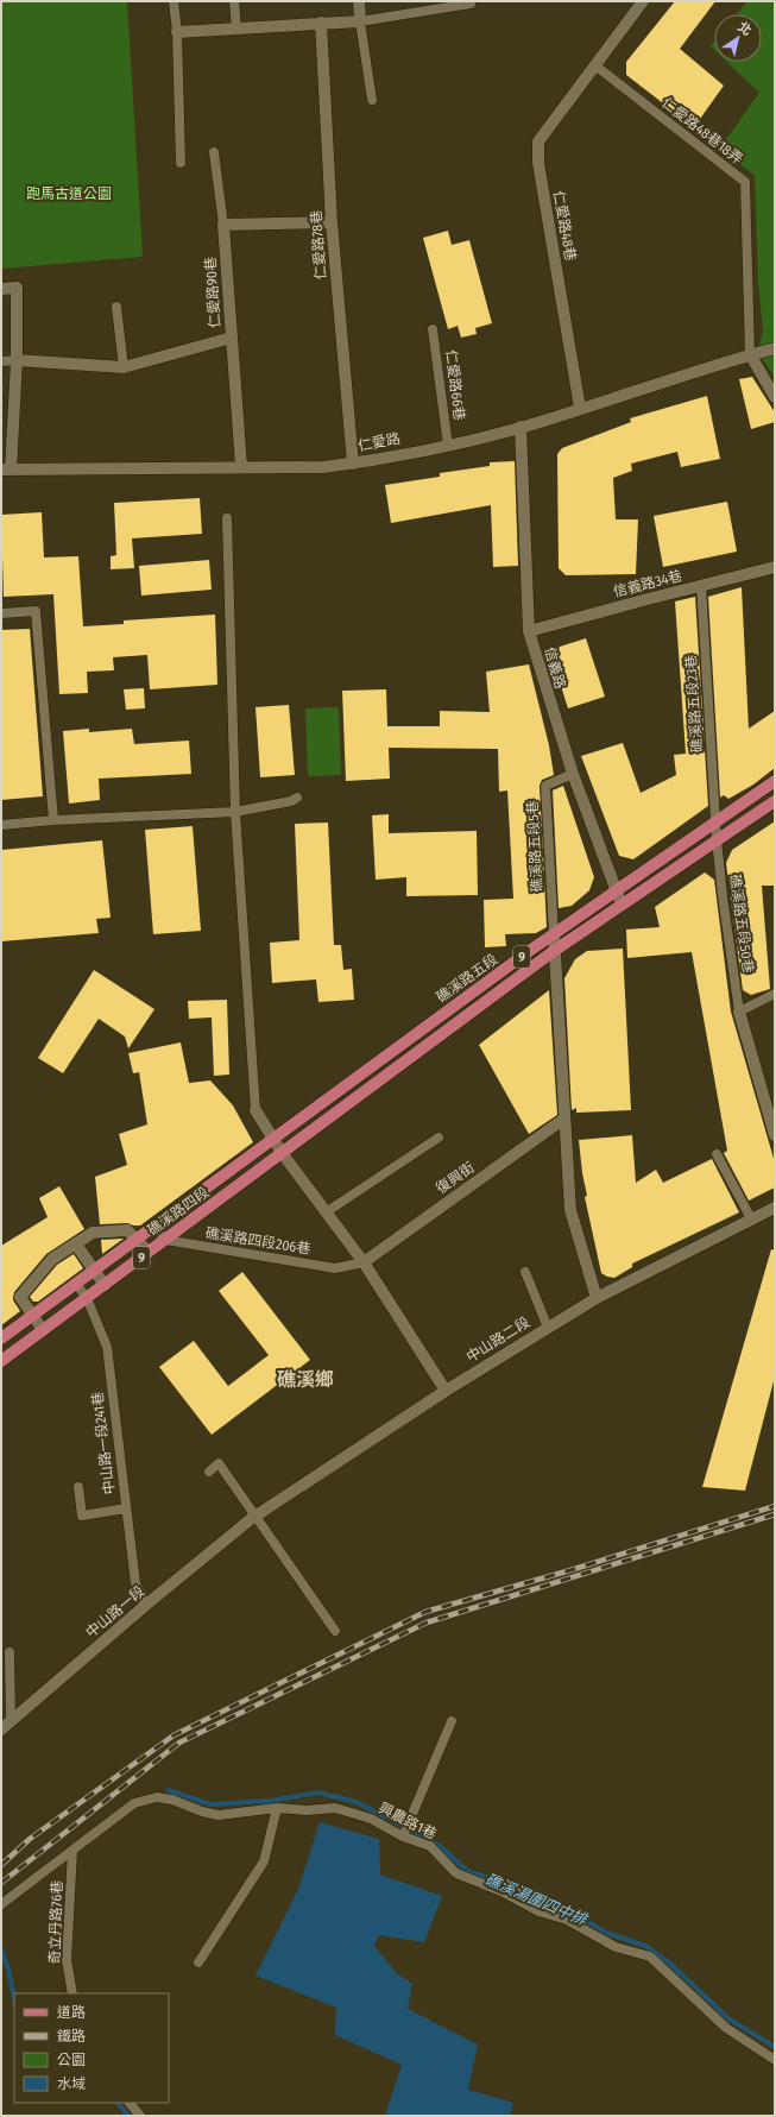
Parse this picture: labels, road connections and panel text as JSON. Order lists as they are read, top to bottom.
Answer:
{
  "streets": {
    "main road": ["9", "礁溪路五段", "礁溪路四段"],
    "street": [
      "仁愛路48巷",
      "仁愛路78巷",
      "仁愛路90巷",
      "仁愛路",
      "信義路34巷",
      "信義路",
      "復興街",
      "中山路二段",
      "中山路一段"
    ],
    "lane": [
      "仁愛路48巷18弄",
      "仁愛路66巷",
      "礁溪路五段23巷",
      "礁溪路五段5巷",
      "礁溪路五段50巷",
      "礁溪路四段206巷",
      "中山路一段241巷",
      "興農路1巷",
      "奇立丹路76巷"
    ]
  },
  "crossings": [
    ["仁愛路48巷18弄", "仁愛路48巷"],
    ["仁愛路48巷18弄", "仁愛路"],
    ["仁愛路48巷", "仁愛路"],
    ["仁愛路78巷", "仁愛路"],
    ["仁愛路90巷", "仁愛路"],
    ["仁愛路66巷", "仁愛路"],
    ["仁愛路", "信義路"],
    ["信義路34巷", "信義路"],
    ["信義路34巷", "礁溪路五段23巷"],
    ["信義路", "礁溪路五段5巷"],
    ["信義路", "礁溪路五段"],
    ["礁溪路五段23巷", "礁溪路五段50巷"],
    ["礁溪路五段23巷", "礁溪路五段"],
    ["礁溪路五段5巷", "礁溪路五段"],
    ["礁溪路五段50巷", "礁溪路五段"],
    ["礁溪路五段", "礁溪路四段"],
    ["復興街", "礁溪路四段206巷"],
    ["礁溪路四段", "礁溪路四段206巷"],
    ["礁溪路四段", "中山路一段241巷"],
    ["中山路二段", "中山路一段"],
    ["中山路一段241巷", "中山路一段"],
    ["興農路1巷", "奇立丹路76巷"]
  ],
  "districts": ["礁溪鄉"],
  "water": ["礁溪湯圍四中排"],
  "parks": ["跑馬古道公園"],
  "legend": [
    "道路",
    "鐵路",
    "公園",
    "水域"
  ],
  "north": "top right"
}
